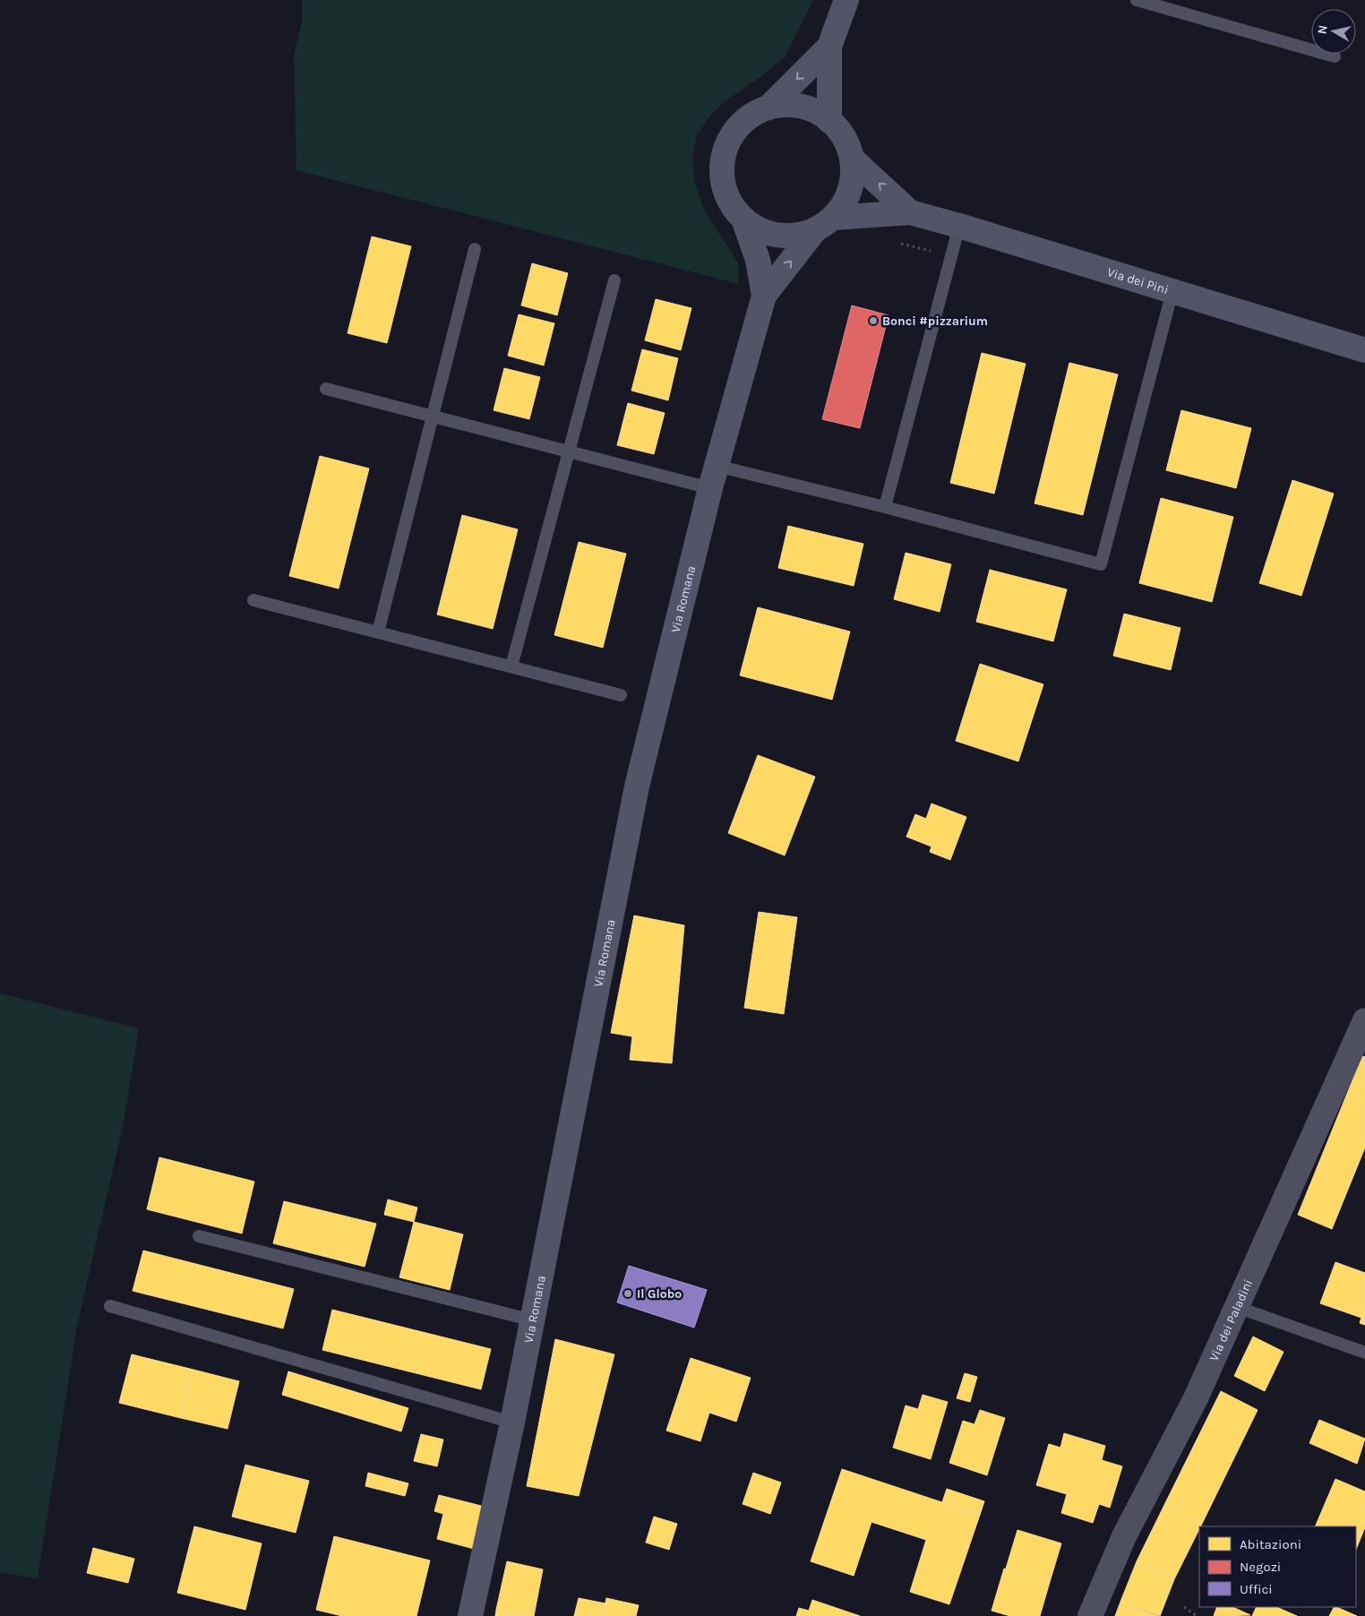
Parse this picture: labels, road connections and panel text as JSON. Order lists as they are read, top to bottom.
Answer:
{
  "streets": {
    "main road": ["Via dei Pini", "Via Romana"],
    "street": ["Via dei Paladini"]
  },
  "places": ["Bonci #pizzarium", "Il Globo"],
  "legend": ["Abitazioni", "Negozi", "Uffici"],
  "north": "left"
}
